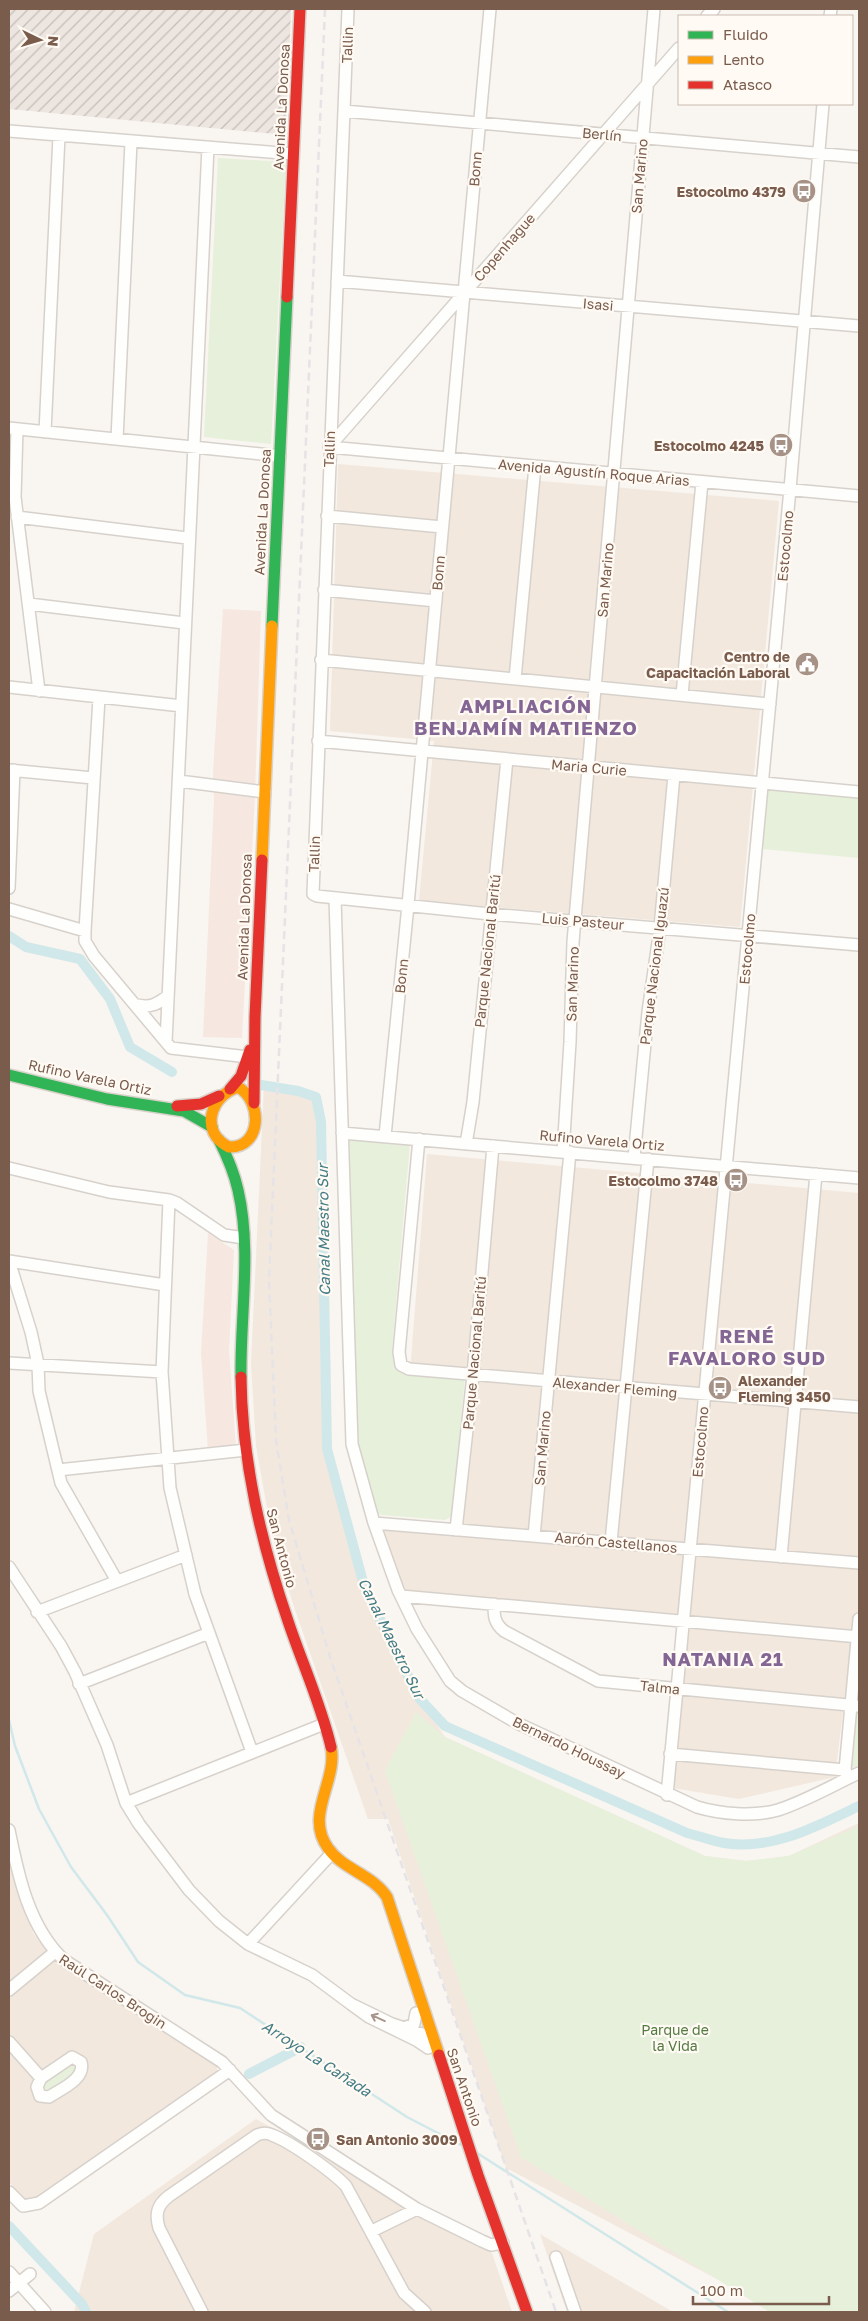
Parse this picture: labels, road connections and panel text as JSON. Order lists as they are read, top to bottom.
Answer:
{
  "streets": {
    "main road": ["Avenida La Donosa", "Rufino Varela Ortiz", "San Antonio"],
    "street": [
      "Tallin",
      "Berlín",
      "Bonn",
      "San Marino",
      "Copenhague",
      "Isasi",
      "Avenida Agustín Roque Arias",
      "Estocolmo",
      "Maria Curie",
      "Luis Pasteur",
      "Parque Nacional Baritú",
      "Parque Nacional Iguazú",
      "Alexander Fleming",
      "Aarón Castellanos",
      "Talma",
      "Bernardo Houssay",
      "Raúl Carlos Brogin"
    ]
  },
  "crossings": [
    ["Tallin", "Berlín"],
    ["Tallin", "Copenhague"],
    ["Tallin", "Isasi"],
    ["Tallin", "Avenida Agustín Roque Arias"],
    ["Tallin", "Maria Curie"],
    ["Tallin", "Luis Pasteur"],
    ["Avenida La Donosa", "Rufino Varela Ortiz"],
    ["Avenida La Donosa", "San Antonio"],
    ["Berlín", "Bonn"],
    ["Berlín", "San Marino"],
    ["Berlín", "Copenhague"],
    ["Berlín", "Estocolmo"],
    ["Bonn", "Copenhague"],
    ["Bonn", "Isasi"],
    ["Bonn", "Avenida Agustín Roque Arias"],
    ["Bonn", "Maria Curie"],
    ["Bonn", "Luis Pasteur"],
    ["Bonn", "Rufino Varela Ortiz"],
    ["San Marino", "Copenhague"],
    ["San Marino", "Isasi"],
    ["San Marino", "Avenida Agustín Roque Arias"],
    ["San Marino", "Maria Curie"],
    ["San Marino", "Luis Pasteur"],
    ["San Marino", "Rufino Varela Ortiz"],
    ["San Marino", "Alexander Fleming"],
    ["San Marino", "Aarón Castellanos"],
    ["Copenhague", "Isasi"],
    ["Copenhague", "Avenida Agustín Roque Arias"],
    ["Isasi", "Estocolmo"],
    ["Avenida Agustín Roque Arias", "Estocolmo"],
    ["Estocolmo", "Maria Curie"],
    ["Estocolmo", "Luis Pasteur"],
    ["Estocolmo", "Rufino Varela Ortiz"],
    ["Estocolmo", "Alexander Fleming"],
    ["Estocolmo", "Aarón Castellanos"],
    ["Estocolmo", "Talma"],
    ["Estocolmo", "Bernardo Houssay"],
    ["Maria Curie", "Parque Nacional Baritú"],
    ["Maria Curie", "Parque Nacional Iguazú"],
    ["Luis Pasteur", "Parque Nacional Baritú"],
    ["Luis Pasteur", "Parque Nacional Iguazú"],
    ["Luis Pasteur", "Bernardo Houssay"],
    ["Parque Nacional Baritú", "Rufino Varela Ortiz"],
    ["Parque Nacional Baritú", "Alexander Fleming"],
    ["Parque Nacional Baritú", "Aarón Castellanos"],
    ["Parque Nacional Iguazú", "Rufino Varela Ortiz"],
    ["Rufino Varela Ortiz", "Alexander Fleming"],
    ["Rufino Varela Ortiz", "San Antonio"],
    ["Rufino Varela Ortiz", "Bernardo Houssay"],
    ["Aarón Castellanos", "Bernardo Houssay"],
    ["San Antonio", "Raúl Carlos Brogin"]
  ],
  "districts": ["AMPLIACIÓN BENJAMÍN MATIENZO", "RENÉ FAVALORO SUD", "NATANIA 21"],
  "water": ["Canal Maestro Sur", "Arroyo La Cañada"],
  "parks": ["Parque de la Vida"],
  "places": {
    "bus stop": [
      "Estocolmo 4379",
      "Estocolmo 4245",
      "Estocolmo 3748",
      "Alexander Fleming 3450",
      "San Antonio 3009"
    ],
    "public building": ["Centro de Capacitación Laboral"]
  },
  "legend": ["Fluido", "Lento", "Atasco"],
  "scale_bar": "100 m",
  "north": "right"
}
